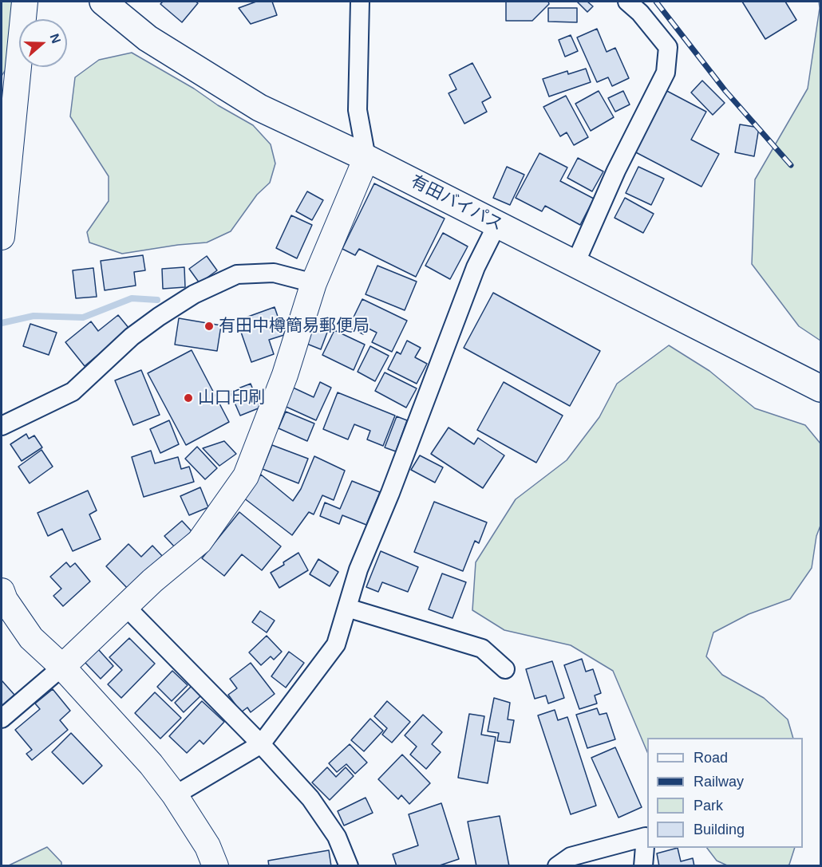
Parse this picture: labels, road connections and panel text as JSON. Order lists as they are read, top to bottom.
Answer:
{
  "streets": {
    "highway": ["有田バイパス"]
  },
  "places": ["有田中樽簡易郵便局", "山口印刷"],
  "legend": [
    "Road",
    "Railway",
    "Park",
    "Building"
  ],
  "north": "right"
}
